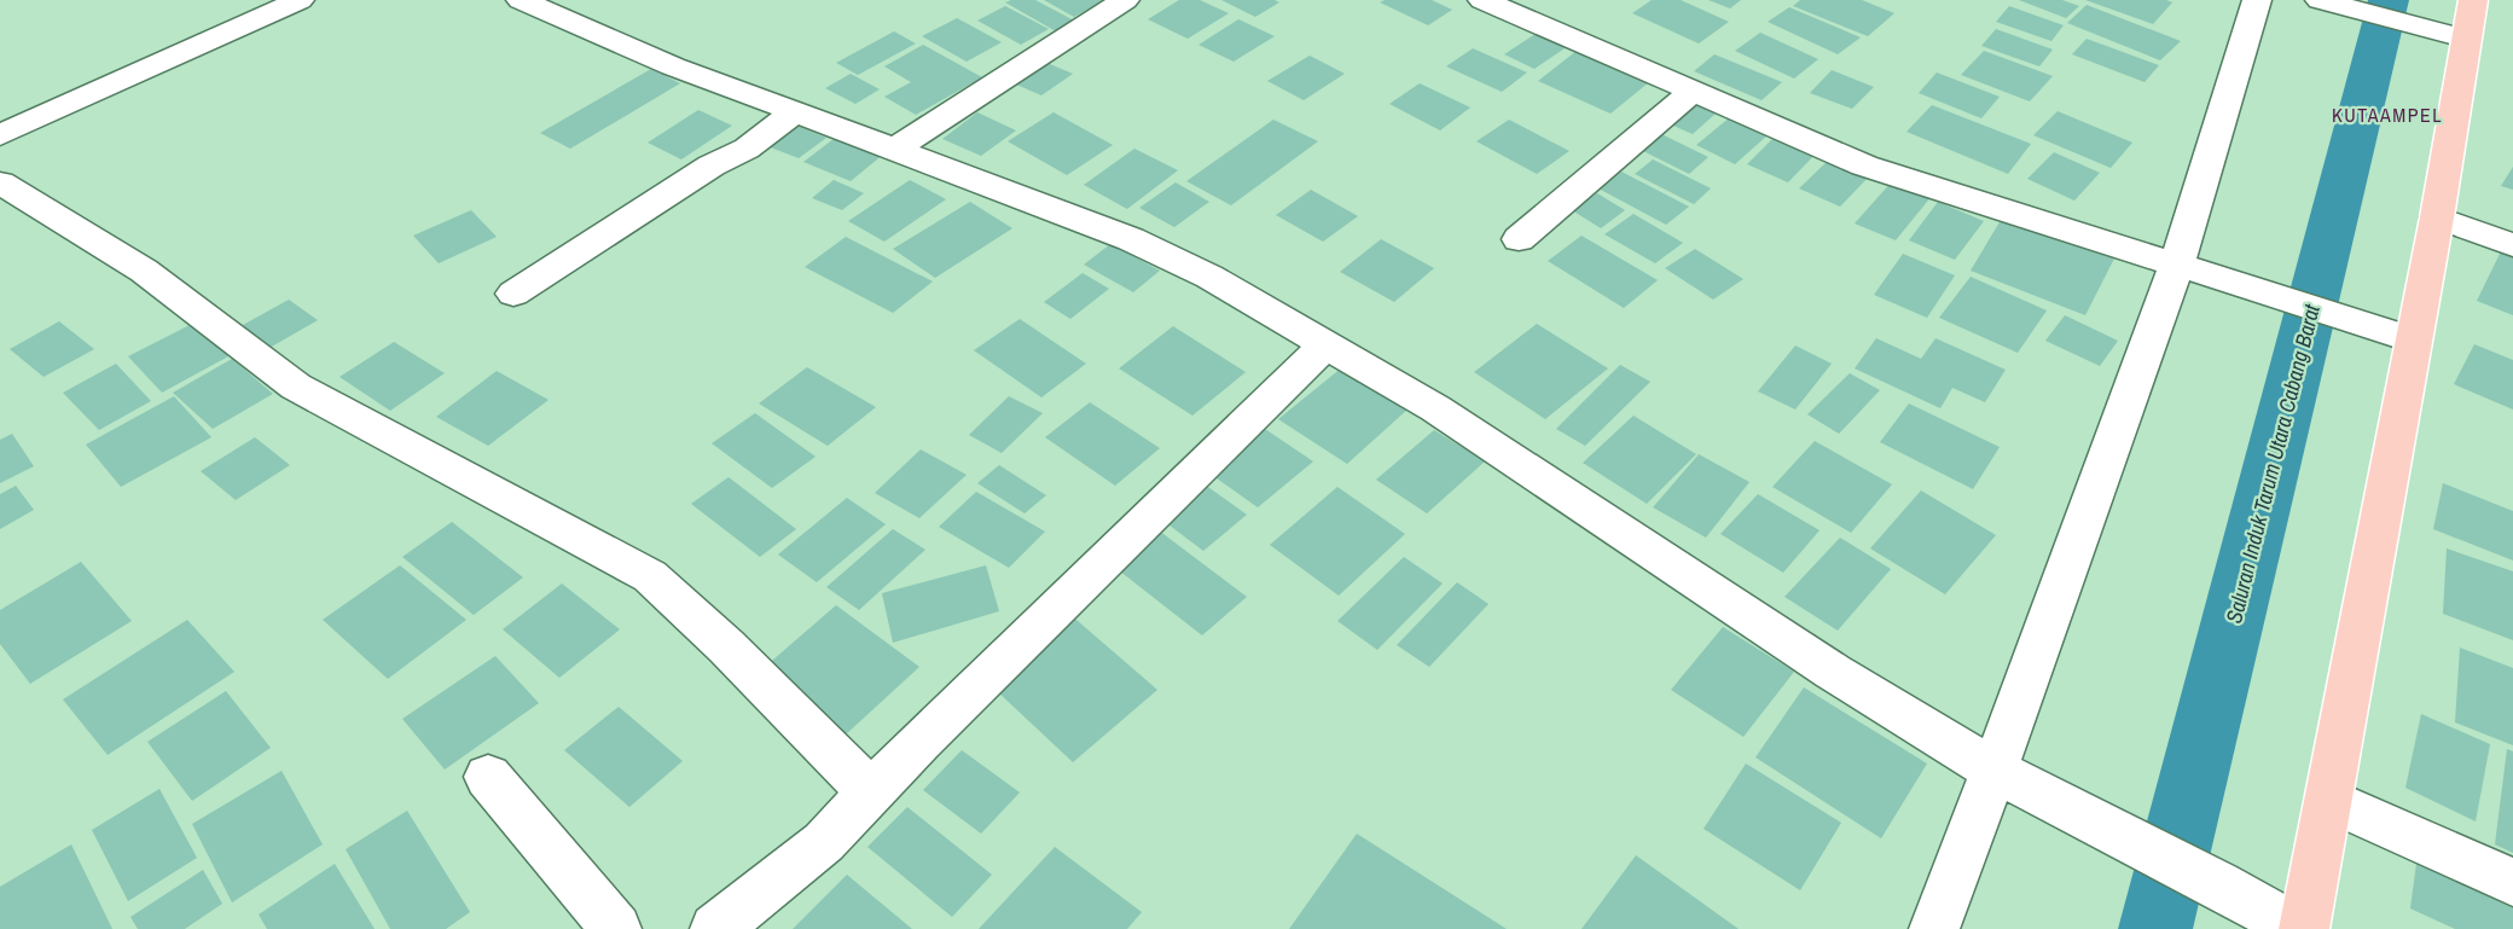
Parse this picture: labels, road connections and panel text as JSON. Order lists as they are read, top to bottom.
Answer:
{
  "districts": ["KUTAAMPEL"],
  "water": ["Saluran Induk Tarum Utara Cabang Barat"]
}
